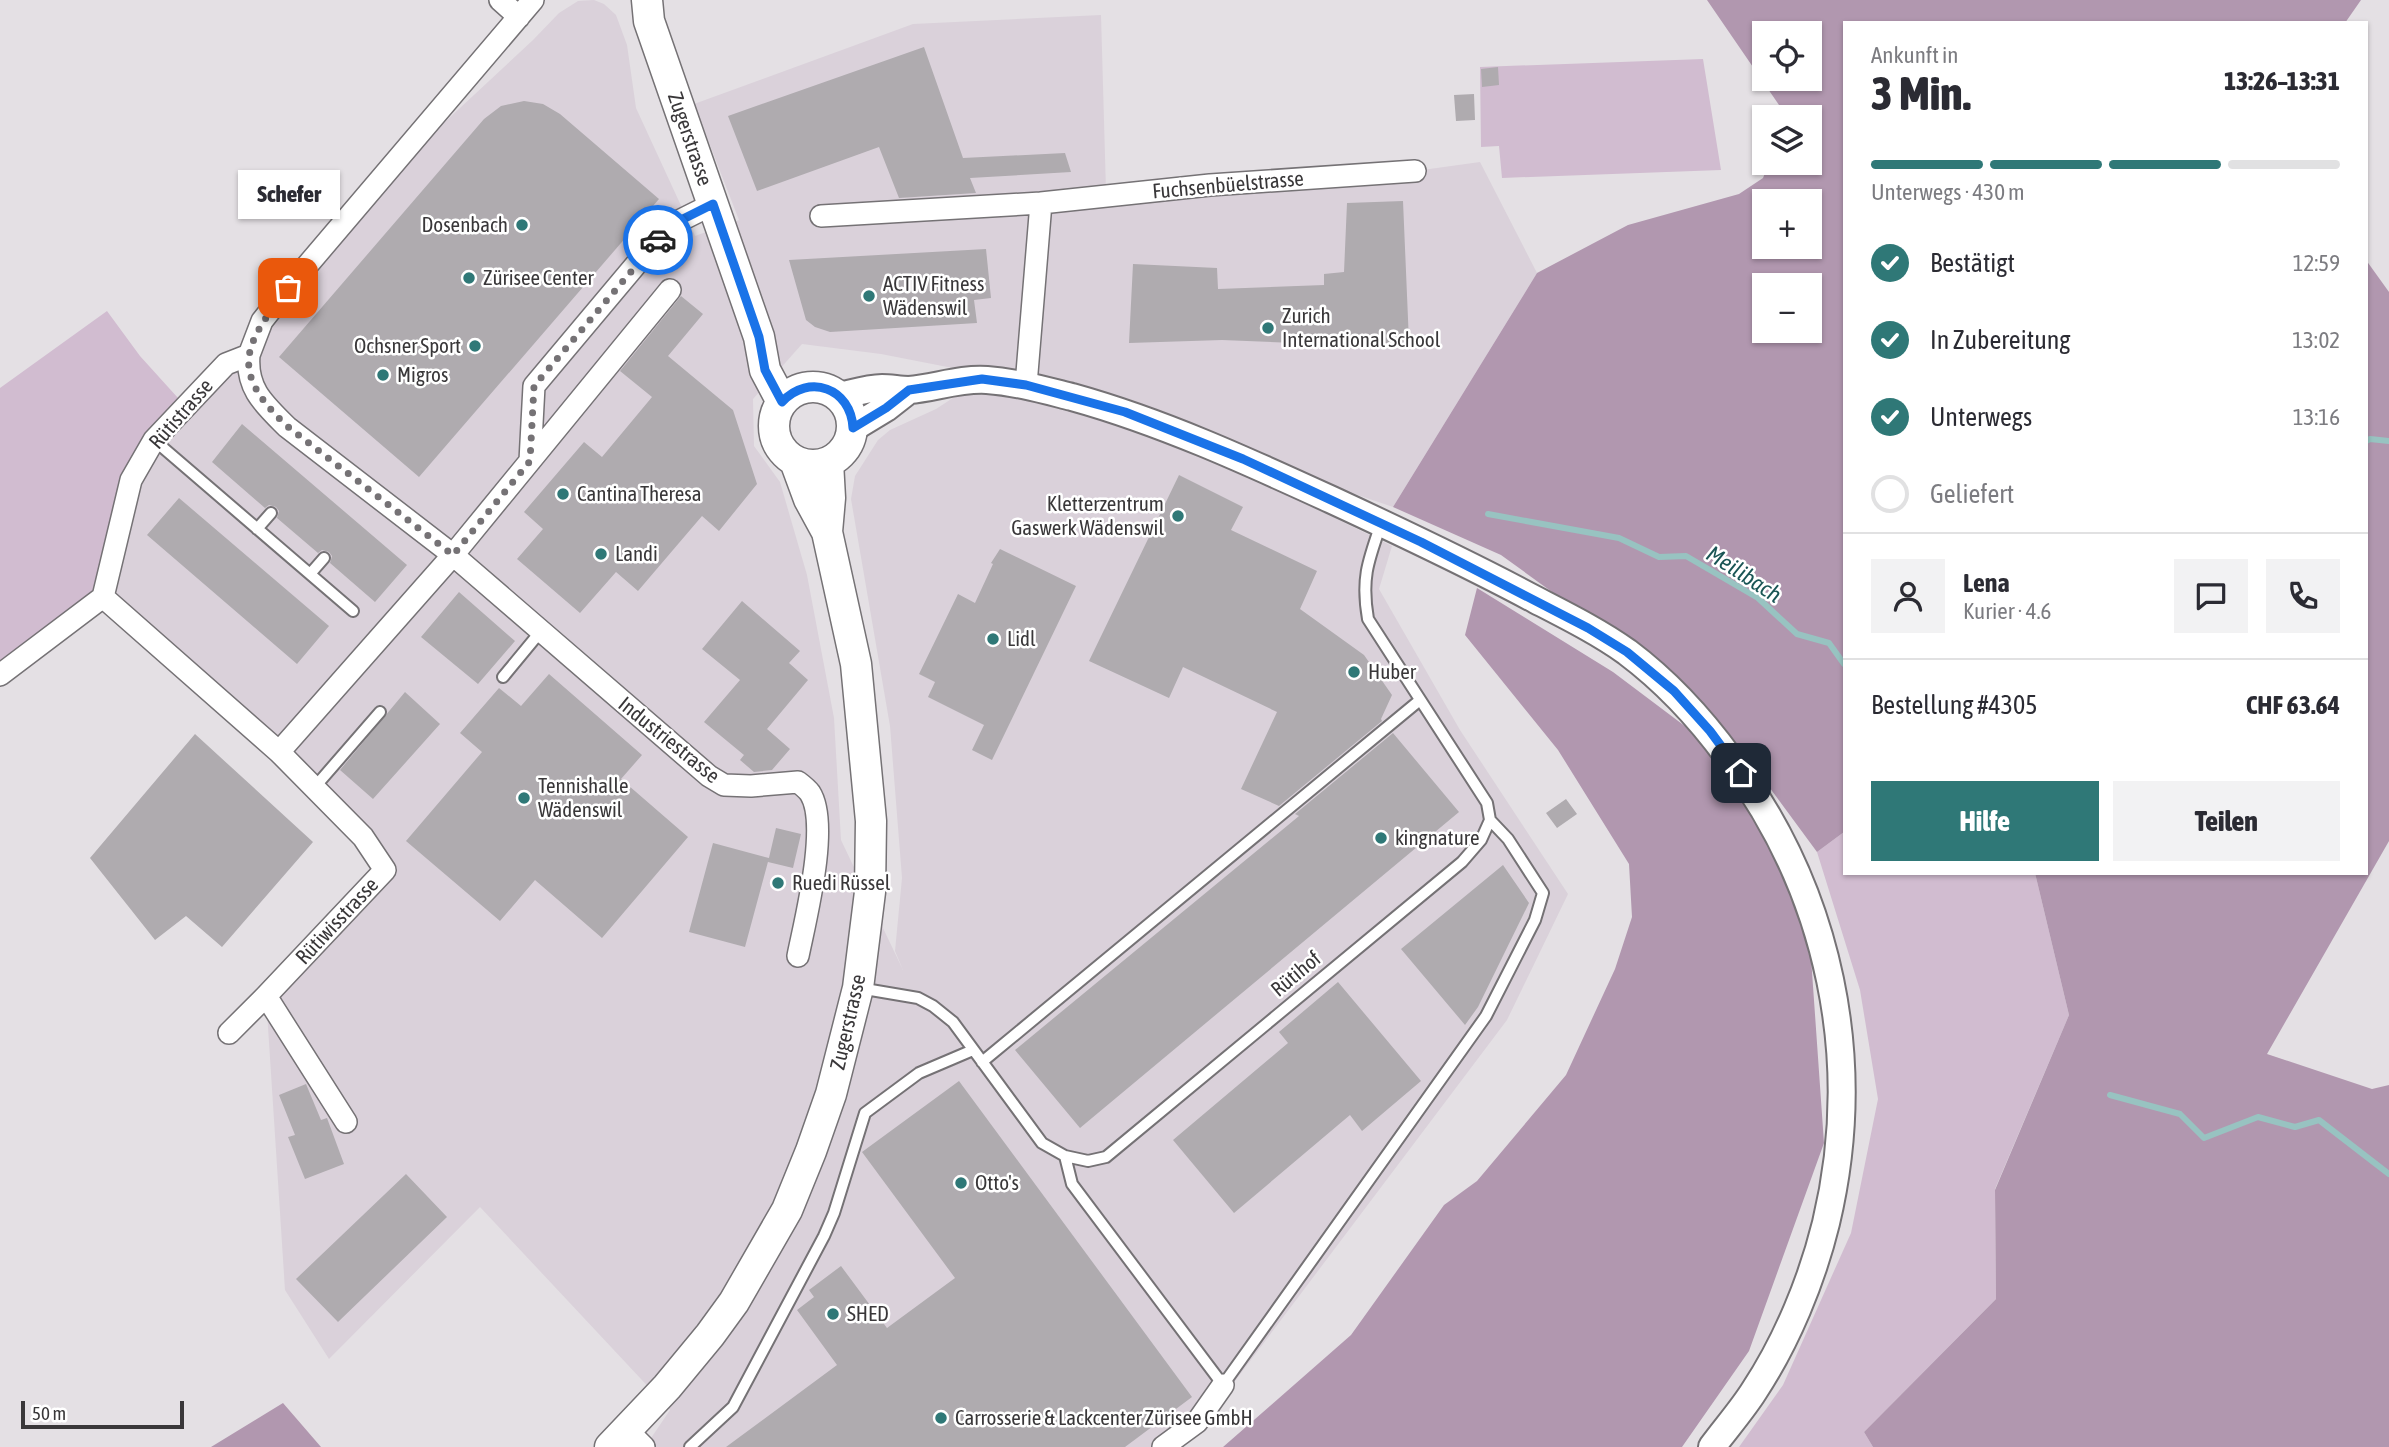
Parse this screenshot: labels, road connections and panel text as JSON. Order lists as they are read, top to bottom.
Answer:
{
  "streets": {
    "main road": ["Zugerstrasse"],
    "street": [
      "Fuchsenbüelstrasse",
      "Rütistrasse",
      "Industriestrasse",
      "Rütiwisstrasse"
    ],
    "lane": ["Rütihof"]
  },
  "crossings": [
    ["Rütistrasse", "Industriestrasse"],
    ["Rütistrasse", "Rütiwisstrasse"]
  ],
  "water": ["Meilibach"],
  "places": [
    "Dosenbach",
    "Zürisee Center",
    "Schefer",
    "ACTIV Fitness Wädenswil",
    "Zurich International School",
    "Ochsner Sport",
    "Migros",
    "Cantina Theresa",
    "Kletterzentrum Gaswerk Wädenswil",
    "Landi",
    "Lidl",
    "Huber",
    "Tennishalle Wädenswil",
    "kingnature",
    "Ruedi Rüssel",
    "Otto's",
    "SHED",
    "Carrosserie & Lackcenter Zürisee GmbH"
  ],
  "scale_bar": "50 m",
  "page": {
    "map_buttons": ["+", "−"],
    "heading": ["3 Min.", "Ankunft in", "13:26–13:31"],
    "panel": [
      "Lena",
      "Kurier · 4.6",
      "Bestellung #4305",
      "CHF 63.64"
    ],
    "bar": "Unterwegs · 430 m",
    "bubble": "Schefer",
    "list": [
      ["Bestätigt", "12:59"],
      ["In Zubereitung", "13:02"],
      ["Unterwegs", "13:16"],
      "Geliefert"
    ],
    "buttons": ["Hilfe", "Teilen"],
    "scale": "50 m"
  }
}
